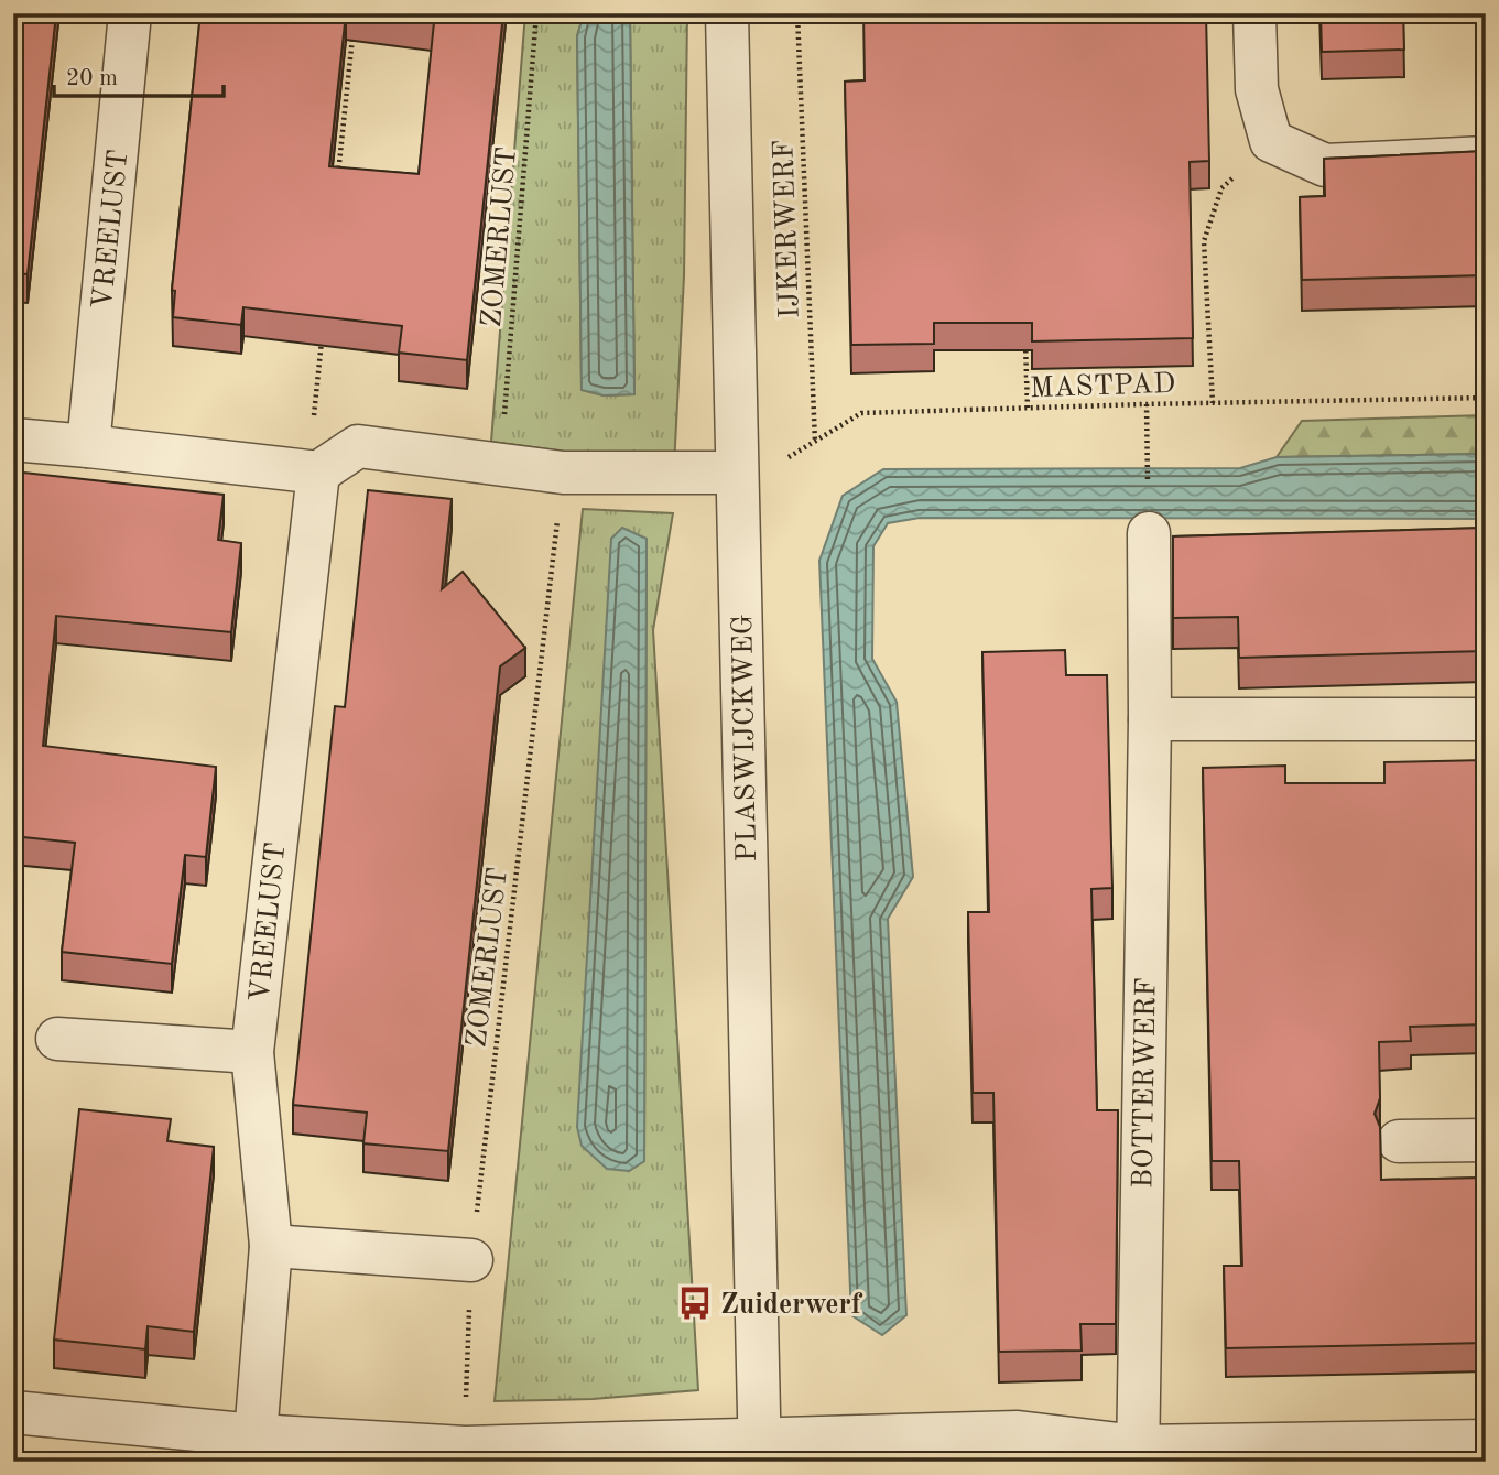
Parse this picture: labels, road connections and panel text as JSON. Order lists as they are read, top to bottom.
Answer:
{
  "streets": {
    "street": ["VREELUST", "PLASWIJCKWEG", "BOTTERWERF"],
    "path": ["IJKERWERF", "ZOMERLUST", "MASTPAD"]
  },
  "crossings": [
    ["IJKERWERF", "MASTPAD"],
    ["MASTPAD", "PLASWIJCKWEG"]
  ],
  "places": {
    "bus stop": ["Zuiderwerf"]
  },
  "scale_bar": "20 m"
}
